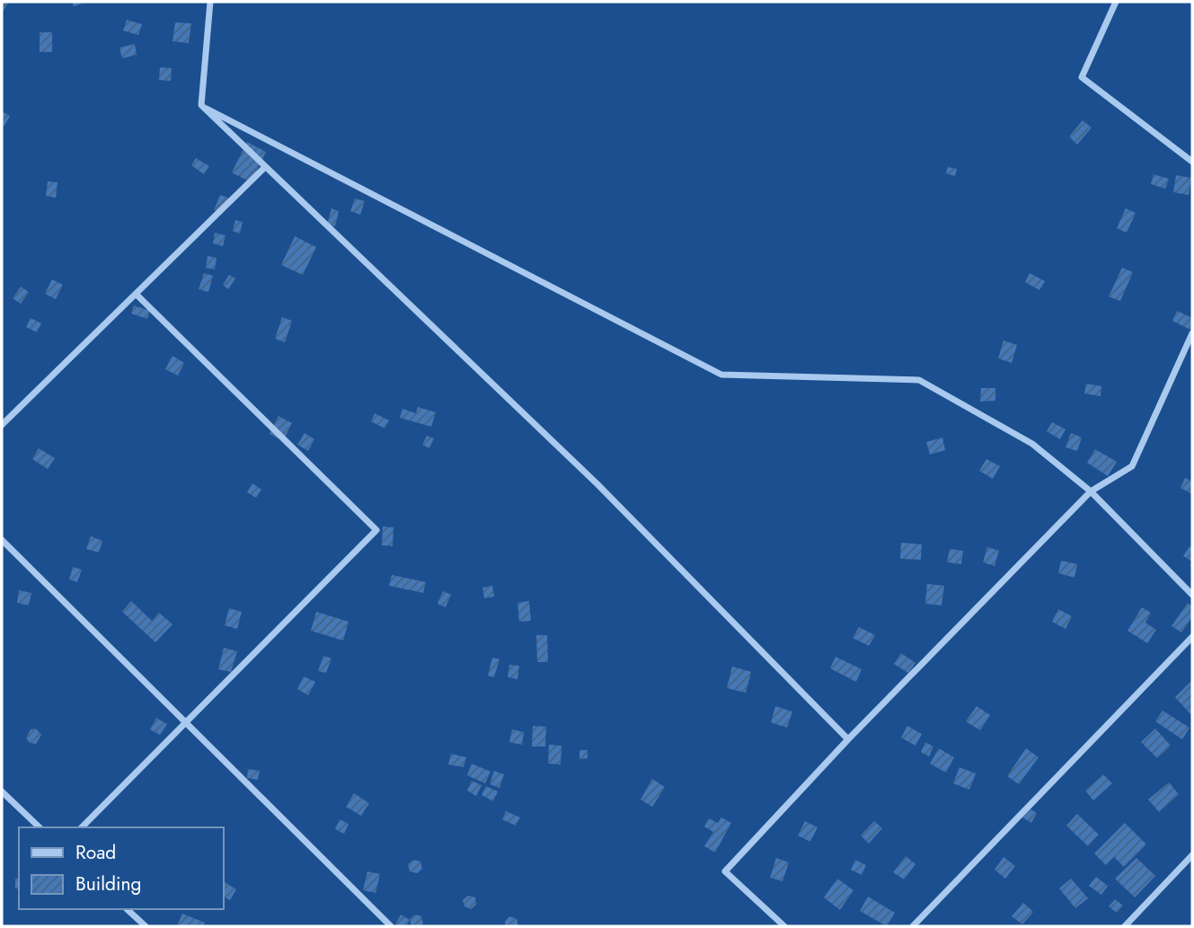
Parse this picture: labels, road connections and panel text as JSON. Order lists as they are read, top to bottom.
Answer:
{
  "legend": ["Road", "Building"]
}
